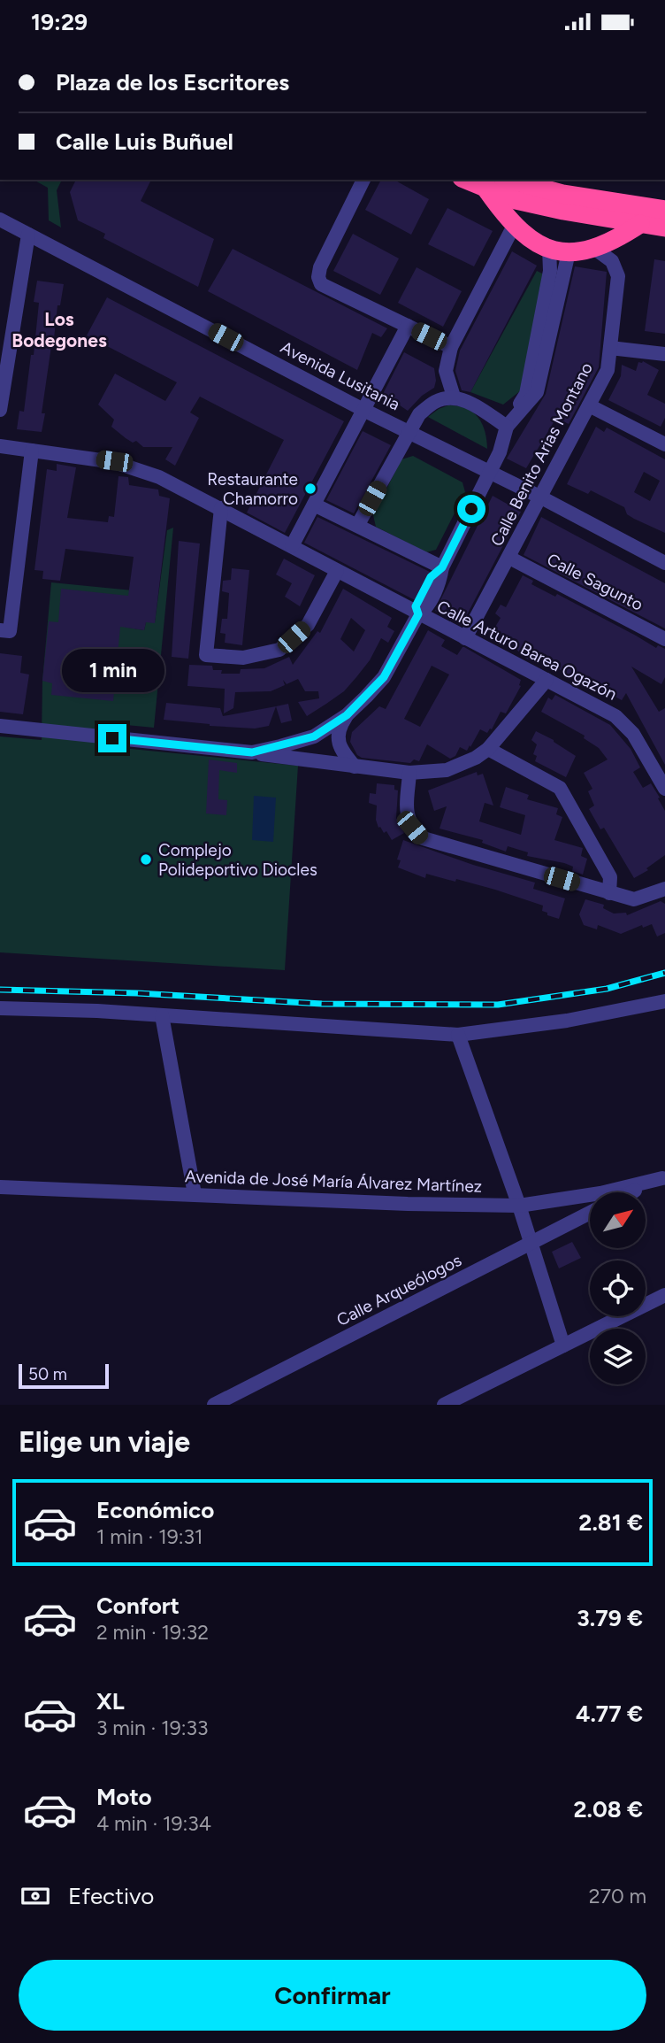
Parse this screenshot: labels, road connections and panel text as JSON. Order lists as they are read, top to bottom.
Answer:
{
  "streets": {
    "street": [
      "Avenida Lusitania",
      "Calle Benito Arias Montano",
      "Calle Sagunto",
      "Calle Arturo Barea Ogazón",
      "Avenida de José María Álvarez Martínez",
      "Calle Arqueólogos"
    ]
  },
  "crossings": [
    ["Avenida Lusitania", "Calle Benito Arias Montano"],
    ["Calle Benito Arias Montano", "Calle Sagunto"],
    ["Calle Benito Arias Montano", "Calle Arturo Barea Ogazón"]
  ],
  "districts": ["Los Bodegones"],
  "places": ["Restaurante Chamorro", "Complejo Polideportivo Diocles"],
  "scale_bar": "50 m",
  "north": "top right",
  "page": {
    "status": "19:29",
    "banner": ["Plaza de los Escritores", "Calle Luis Buñuel"],
    "bubble": "1 min",
    "scale": "50 m",
    "heading": "Elige un viaje",
    "list": [
      {
        "name": "Económico",
        "note": "1 min · 19:31",
        "value": "2.81 €"
      },
      {
        "name": "Confort",
        "note": "2 min · 19:32",
        "value": "3.79 €"
      },
      {
        "name": "XL",
        "note": "3 min · 19:33",
        "value": "4.77 €"
      },
      {
        "name": "Moto",
        "note": "4 min · 19:34",
        "value": "2.08 €"
      }
    ],
    "pay": ["Efectivo", "270 m"],
    "buttons": "Confirmar"
  }
}
